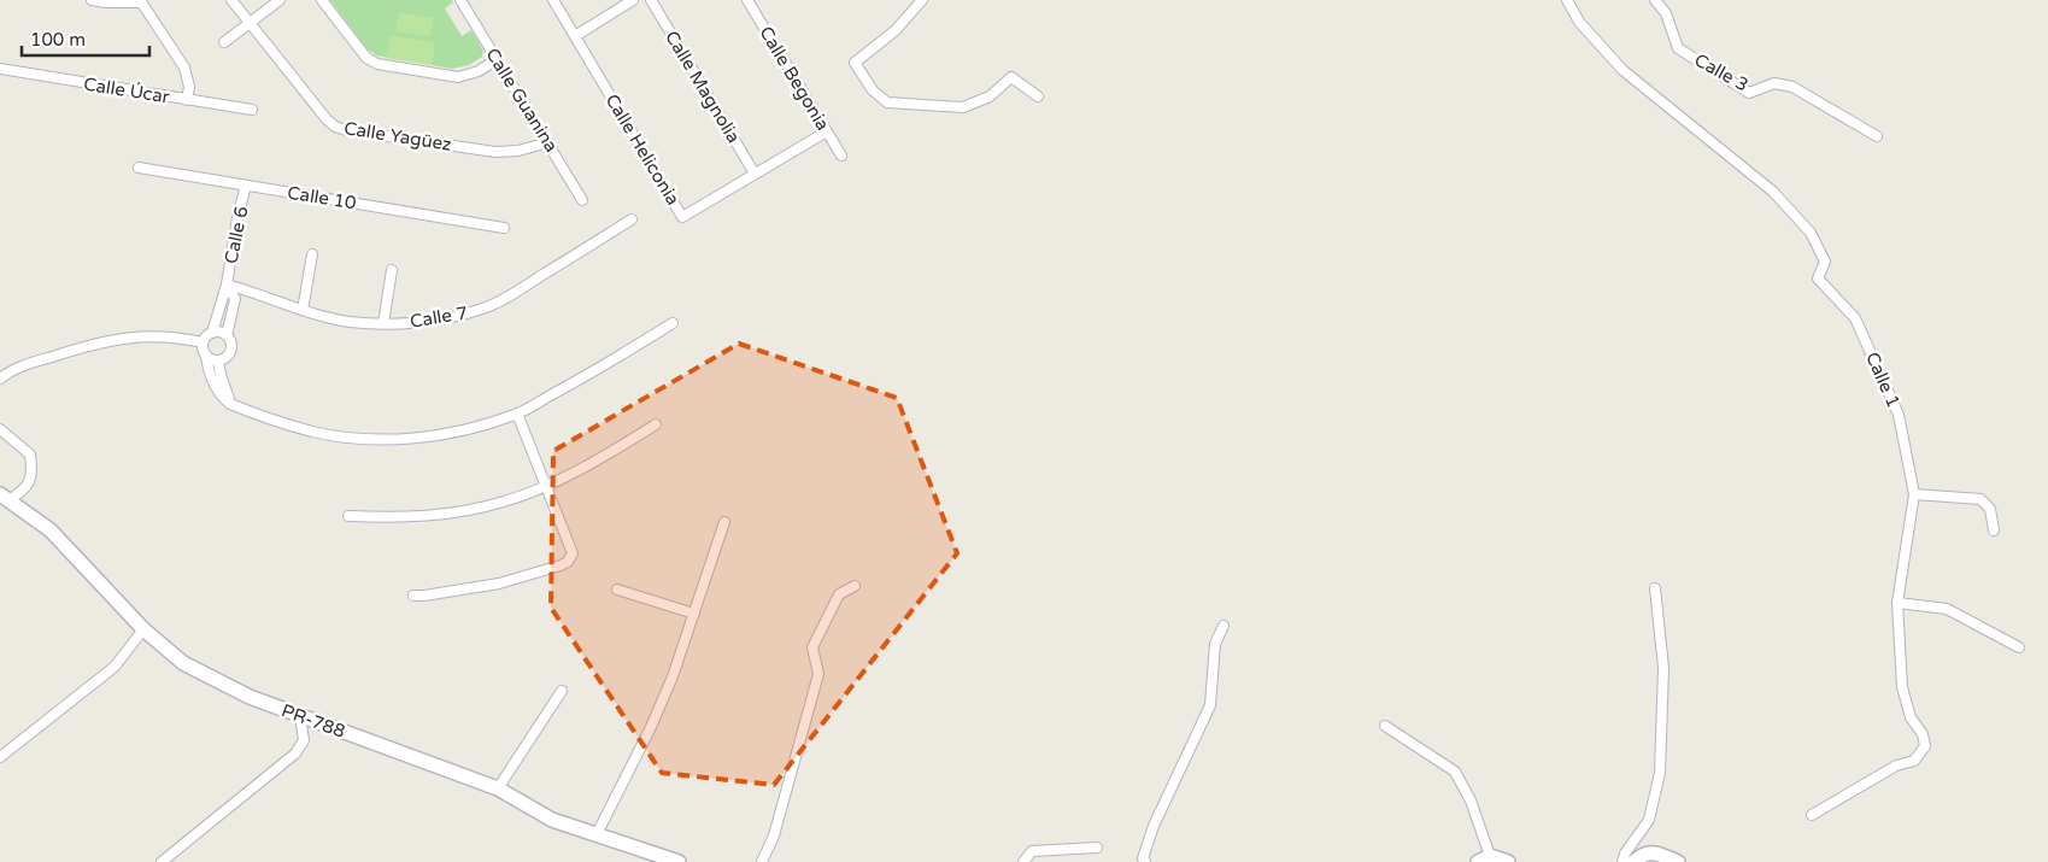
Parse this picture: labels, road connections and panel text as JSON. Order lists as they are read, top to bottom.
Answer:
{
  "streets": {
    "street": [
      "Calle 3",
      "Calle Begonia",
      "Calle Magnolia",
      "Calle Úcar",
      "Calle Guanina",
      "Calle Yagüez",
      "Calle Heliconia",
      "Calle 10",
      "Calle 6",
      "Calle 7",
      "Calle 1",
      "PR-788"
    ]
  },
  "crossings": [
    ["Calle Begonia", "Calle Heliconia"],
    ["Calle Magnolia", "Calle Heliconia"],
    ["Calle Guanina", "Calle Yagüez"],
    ["Calle 10", "Calle 6"],
    ["Calle 6", "Calle 7"]
  ],
  "scale_bar": "100 m"
}
